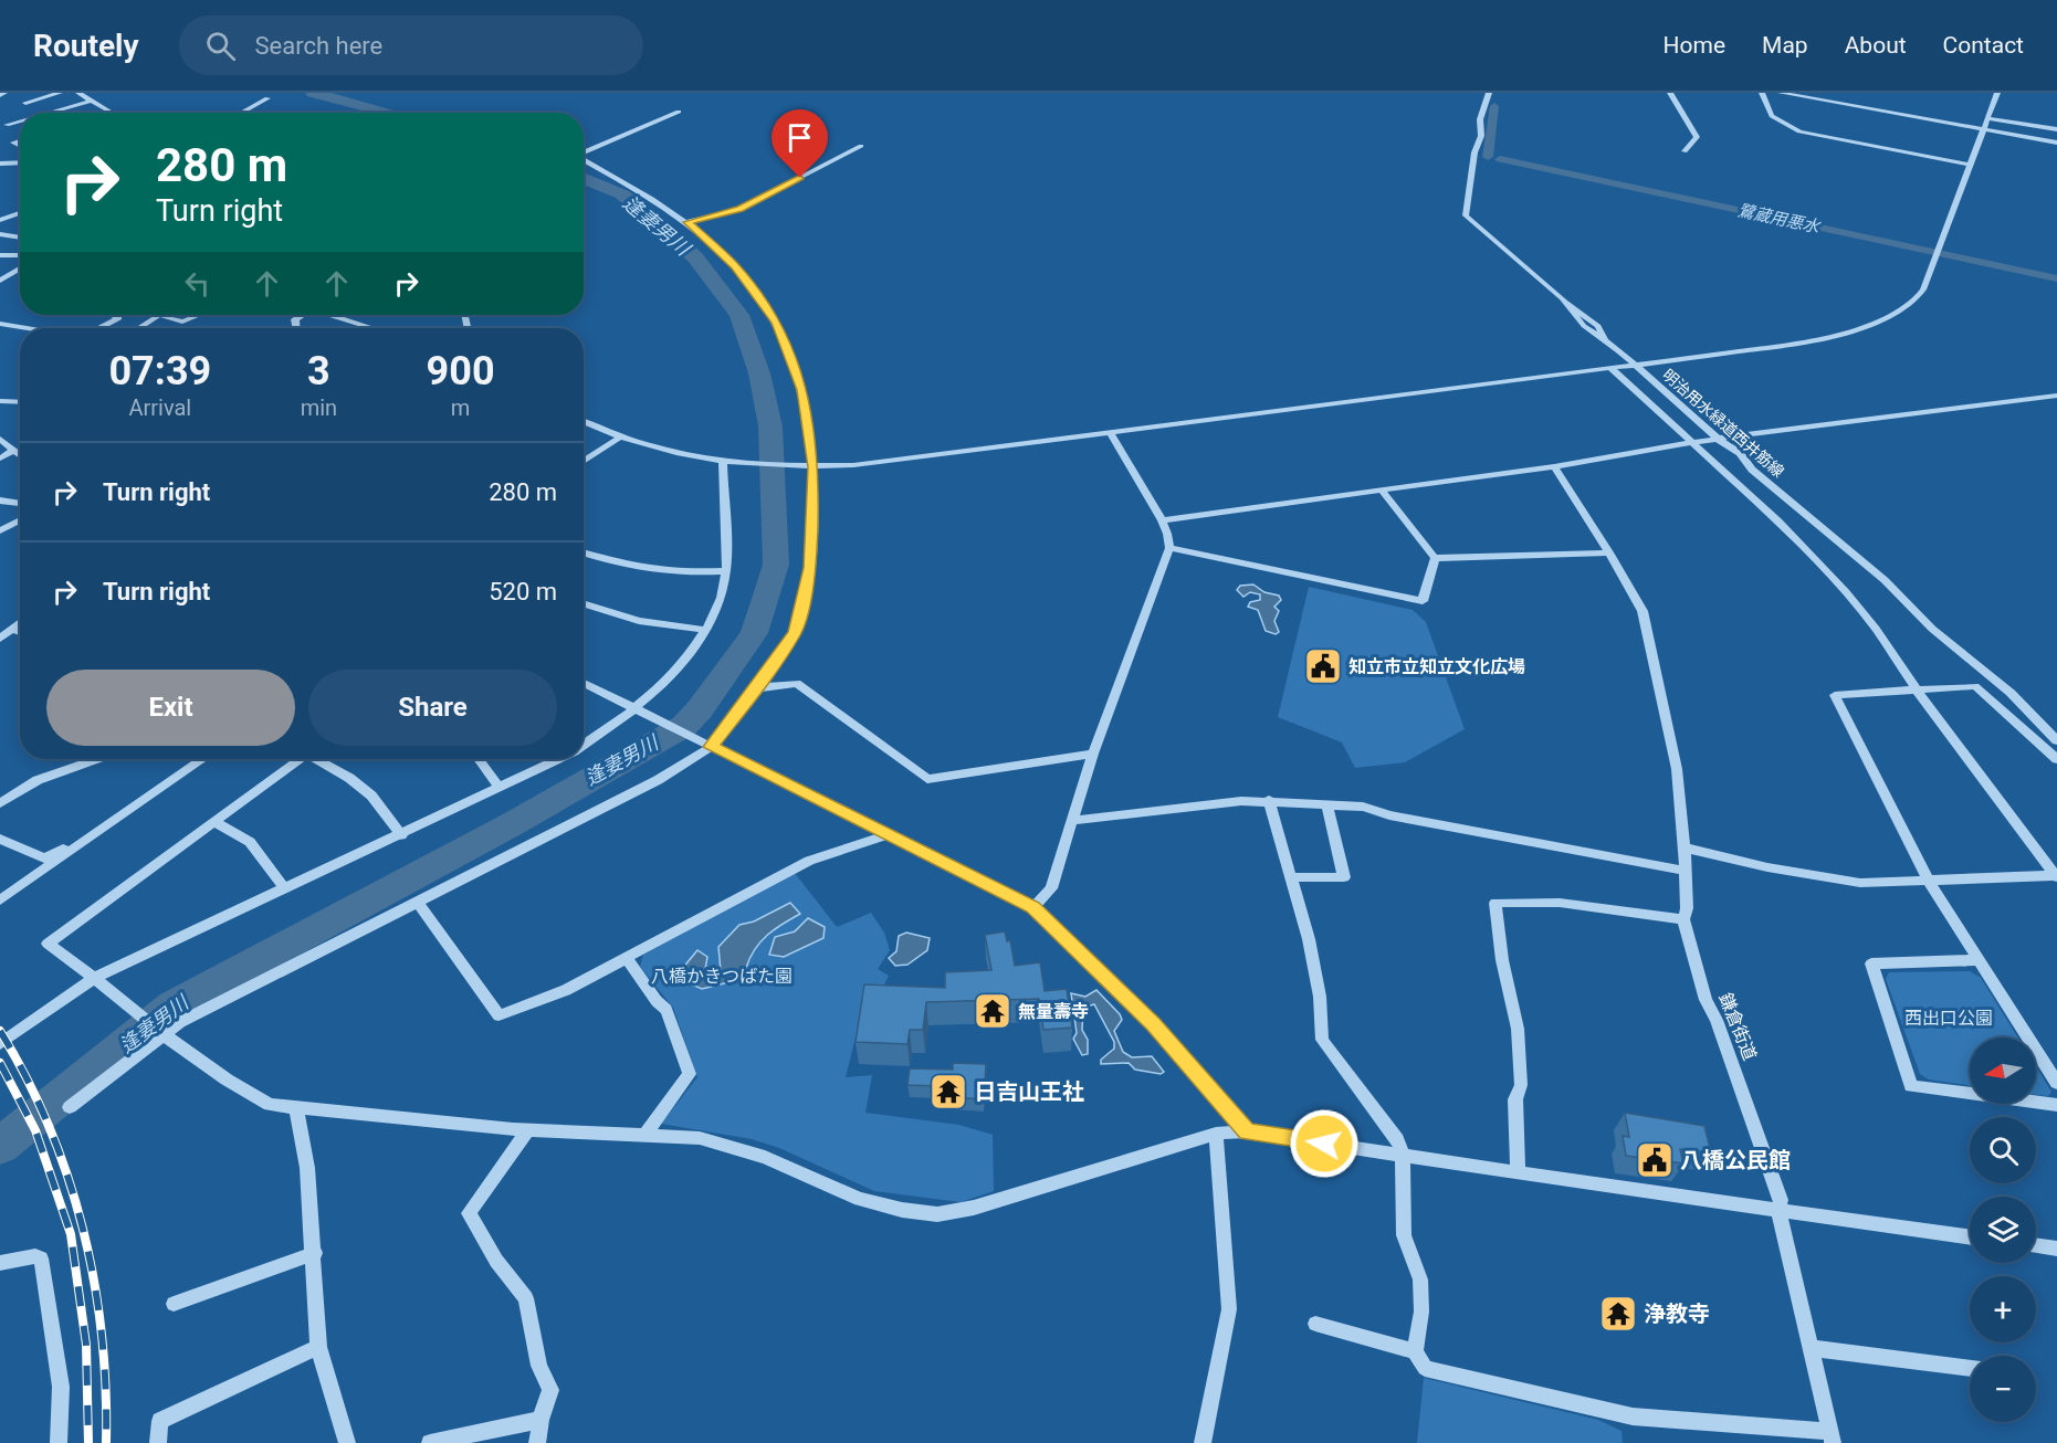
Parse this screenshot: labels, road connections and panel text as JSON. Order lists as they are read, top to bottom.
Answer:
{
  "streets": {
    "street": ["明治用水緑道西井筋線", "鎌倉街道"]
  },
  "water": ["鷺蔵用悪水", "逢妻男川"],
  "parks": ["八橋かきつばた園", "西出口公園"],
  "places": {
    "public building": ["知立市立知立文化広場", "八橋公民館"],
    "temple": ["無量壽寺", "日吉山王社", "浄教寺"]
  },
  "north": "left",
  "page": {
    "header": "Routely",
    "search": "Search here",
    "nav": [
      "Home",
      "Map",
      "About",
      "Contact"
    ],
    "turn": ["280 m", "Turn right"],
    "eta": [
      "07:39",
      "Arrival",
      "3",
      "min",
      "900",
      "m"
    ],
    "list": [
      {
        "name": "Turn right",
        "value": "280 m"
      },
      {
        "name": "Turn right",
        "value": "520 m"
      }
    ],
    "buttons": ["Exit", "Share"],
    "map_buttons": ["+", "−"]
  }
}
